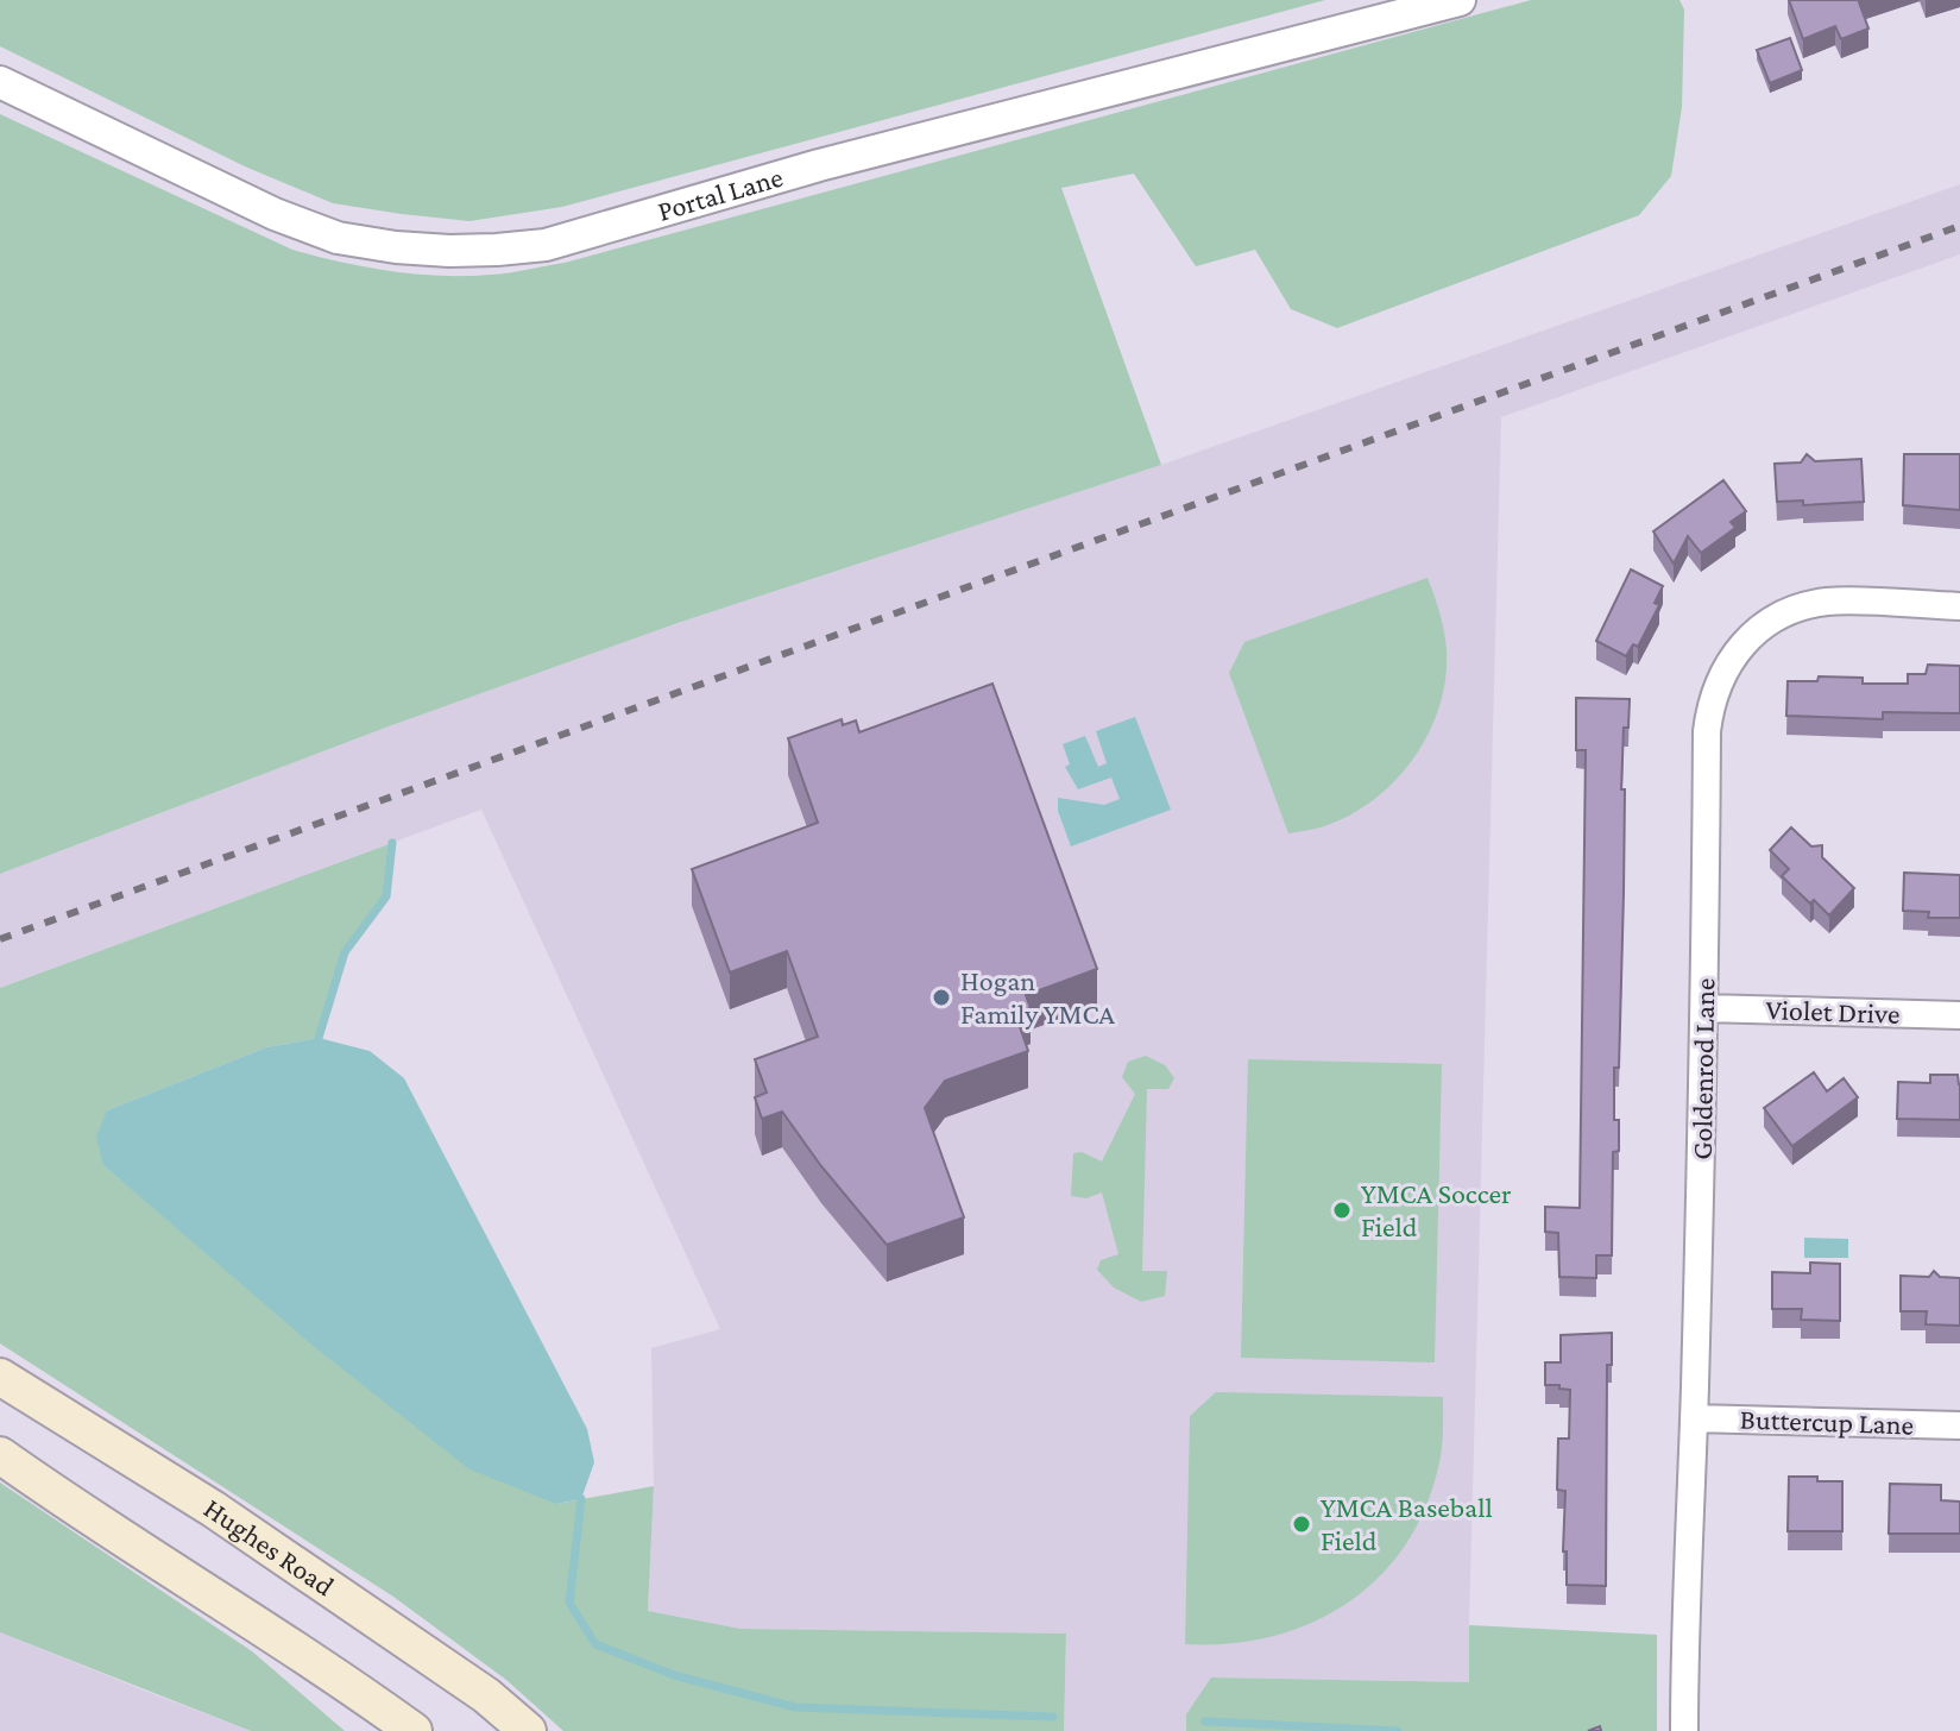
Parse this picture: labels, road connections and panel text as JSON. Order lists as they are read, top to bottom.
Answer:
{
  "streets": {
    "main road": ["Hughes Road"],
    "street": [
      "Portal Lane",
      "Violet Drive",
      "Goldenrod Lane",
      "Buttercup Lane"
    ]
  },
  "crossings": [
    ["Violet Drive", "Goldenrod Lane"],
    ["Goldenrod Lane", "Buttercup Lane"]
  ],
  "places": ["Hogan Family YMCA", "YMCA Soccer Field", "YMCA Baseball Field"]
}
